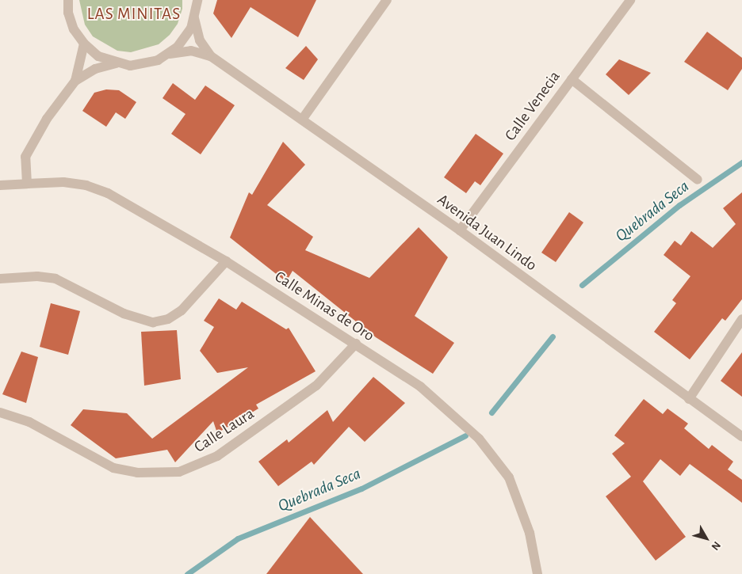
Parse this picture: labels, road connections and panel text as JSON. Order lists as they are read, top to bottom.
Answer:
{
  "streets": {
    "street": [
      "Calle Venecia",
      "Avenida Juan Lindo",
      "Calle Minas de Oro",
      "Calle Laura"
    ]
  },
  "crossings": [
    ["Calle Venecia", "Avenida Juan Lindo"],
    ["Calle Minas de Oro", "Calle Laura"]
  ],
  "districts": ["LAS MINITAS"],
  "water": ["Quebrada Seca"],
  "north": "bottom right"
}
